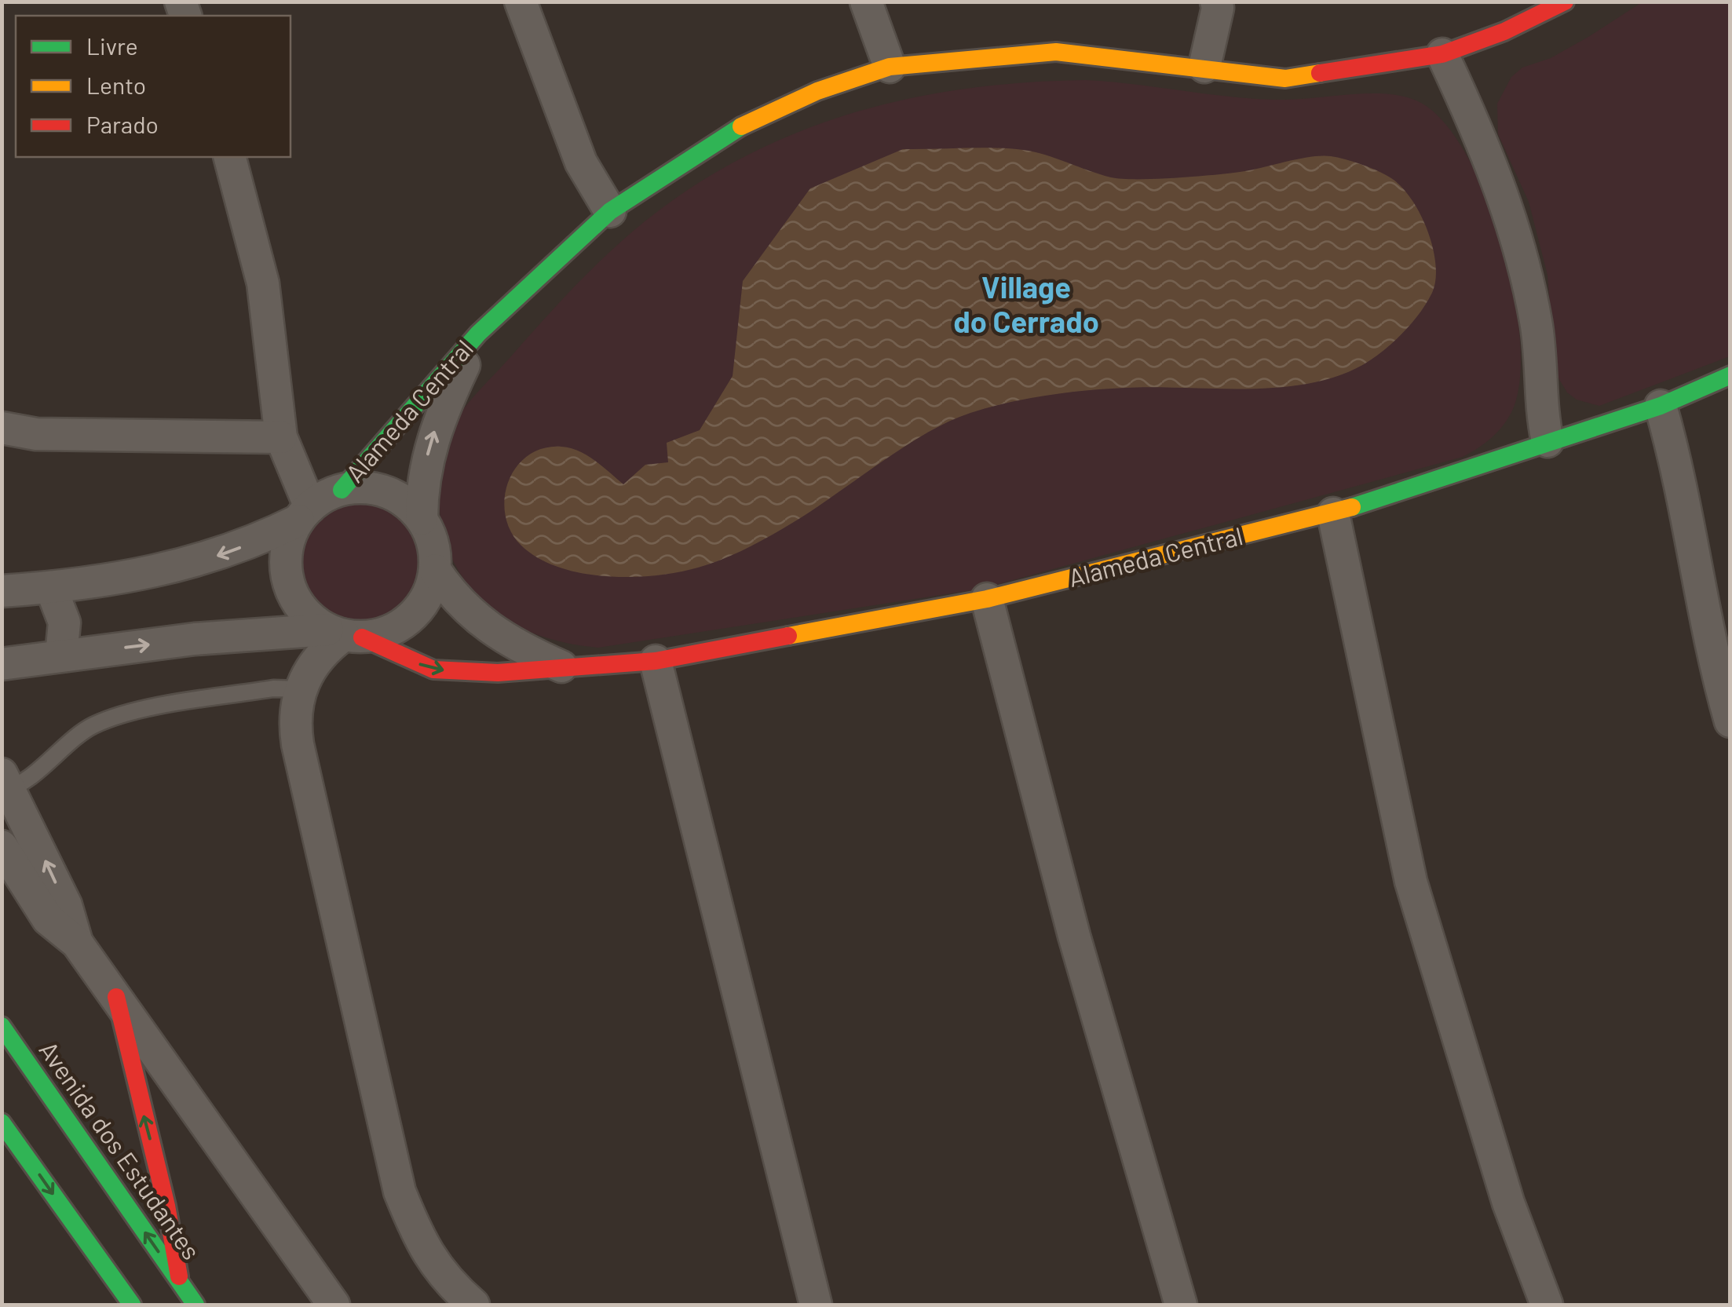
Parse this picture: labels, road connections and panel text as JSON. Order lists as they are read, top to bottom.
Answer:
{
  "streets": {
    "street": ["Alameda Central", "Avenida dos Estudantes"]
  },
  "districts": ["Village do Cerrado"],
  "legend": ["Livre", "Lento", "Parado"]
}
